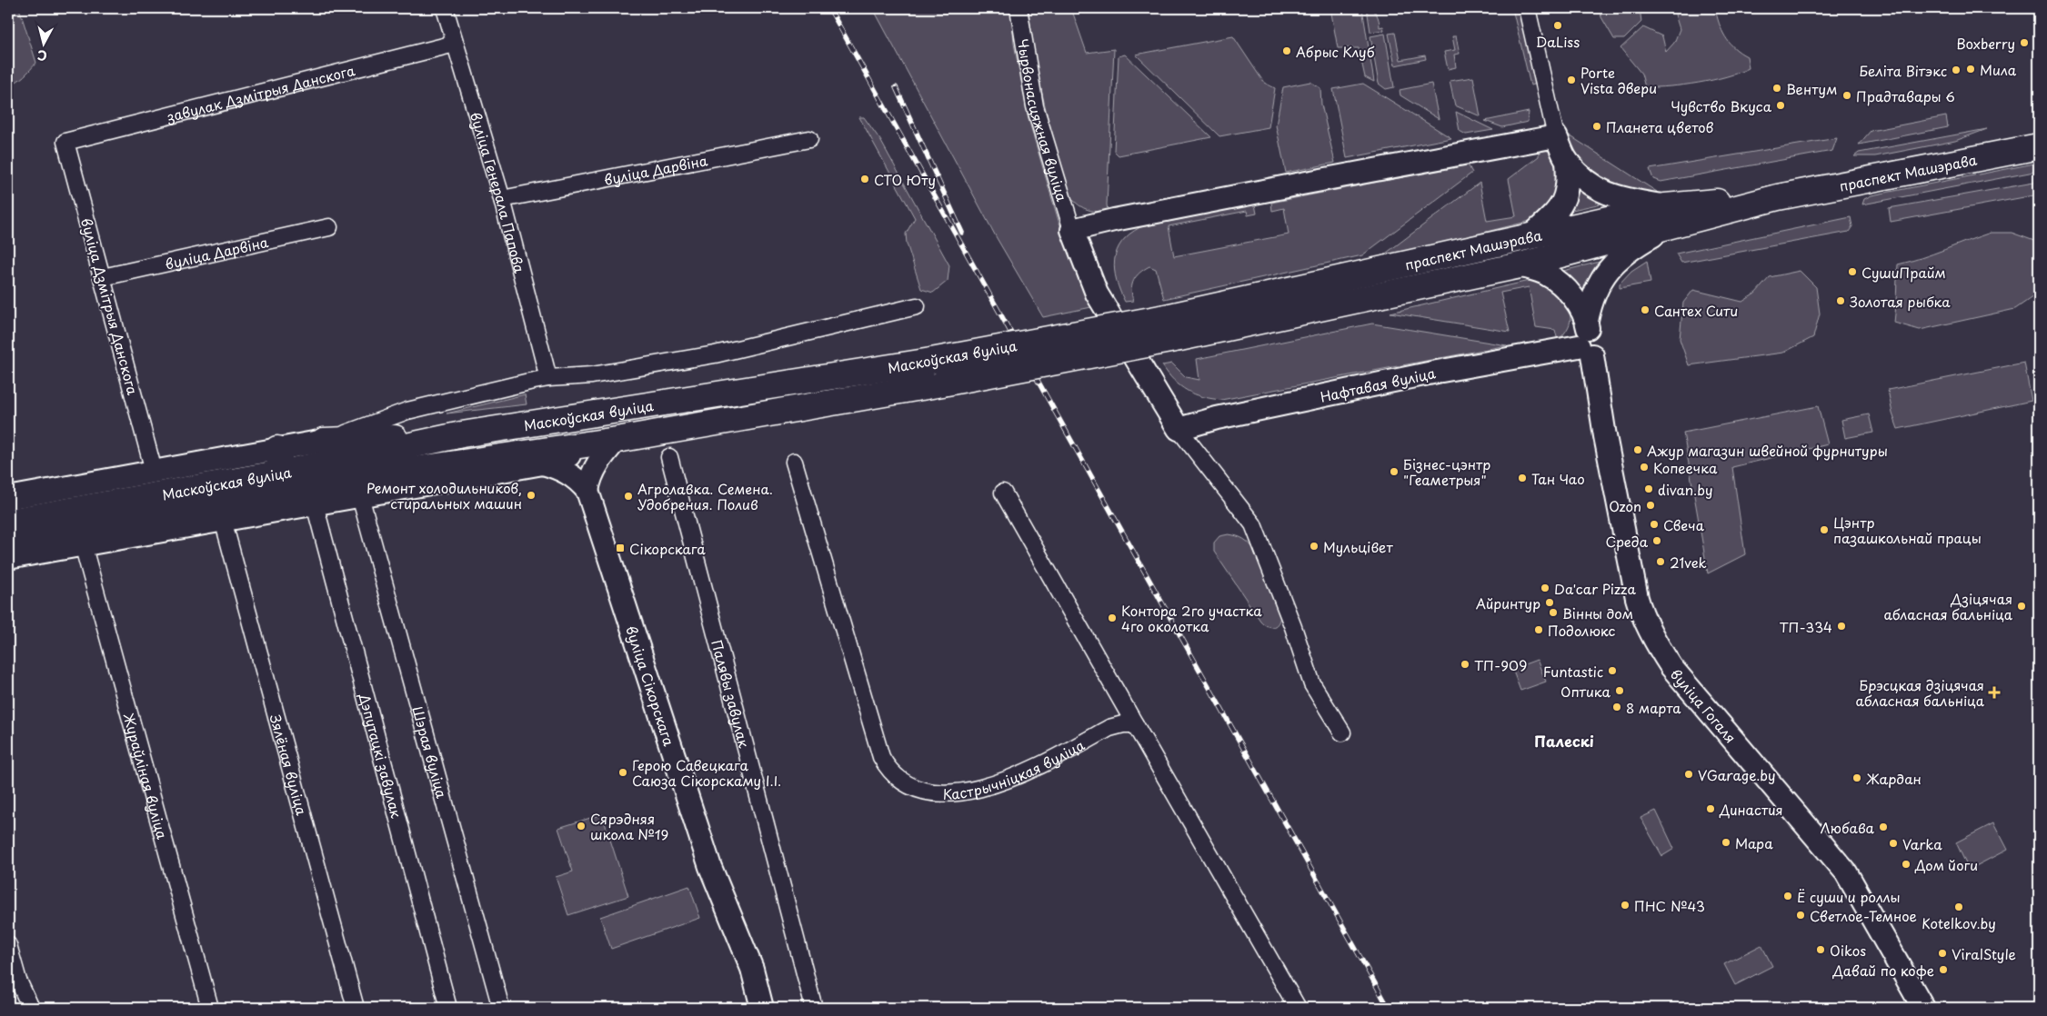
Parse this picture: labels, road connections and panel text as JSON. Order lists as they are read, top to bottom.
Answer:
{
  "streets": {
    "main road": ["праспект Машэрава", "Маскоўская вуліца"],
    "street": [
      "завулак Дзмітрыя Данскога",
      "Чырвонасцяжная вуліца",
      "вуліца Дарвіна",
      "вуліца Генерала Папова",
      "вуліца Дзмітрыя Данскога",
      "Нафтавая вуліца",
      "вуліца Сікорскага",
      "Палявы завулак",
      "вуліца Гогаля",
      "Шэрая вуліца",
      "Дэпутацкі завулак",
      "Зялёная вуліца",
      "Кастрычніцкая вуліца",
      "Жураўліная вуліца"
    ]
  },
  "crossings": [
    ["завулак Дзмітрыя Данскога", "вуліца Генерала Папова"],
    ["завулак Дзмітрыя Данскога", "вуліца Дзмітрыя Данскога"],
    ["вуліца Дарвіна", "вуліца Генерала Папова"],
    ["вуліца Дарвіна", "вуліца Дзмітрыя Данскога"],
    ["праспект Машэрава", "Маскоўская вуліца"],
    ["вуліца Генерала Папова", "Маскоўская вуліца"],
    ["вуліца Дзмітрыя Данскога", "Маскоўская вуліца"],
    ["Маскоўская вуліца", "вуліца Сікорскага"],
    ["Маскоўская вуліца", "Шэрая вуліца"],
    ["Маскоўская вуліца", "Дэпутацкі завулак"],
    ["Маскоўская вуліца", "Зялёная вуліца"],
    ["Маскоўская вуліца", "Жураўліная вуліца"],
    ["Нафтавая вуліца", "вуліца Гогаля"]
  ],
  "districts": ["Палескі"],
  "places": {
    "other": [
      "DaLiss",
      "Boxberry",
      "Абрыс Клуб",
      "Мила",
      "Беліта Вітэкс",
      "Porte Vista двери",
      "Вентум",
      "Прадтавары 6",
      "Чувство Вкуса",
      "Планета цветов",
      "СТО Юту",
      "СушиПрайм",
      "Золотая рыбка",
      "Сантех Сити",
      "Ажур магазин швейной фурнитуры",
      "Копеечка",
      "Бізнес-цэнтр \"Геаметрыя\"",
      "Тан Чао",
      "divan.by",
      "Ремонт холодильников, стиральных машин",
      "Агролавка. Семена. Удобрения. Полив",
      "Ozon",
      "Свеча",
      "Цэнтр пазашкольнай працы",
      "Среда",
      "Мульцівет",
      "21vek",
      "Da'car Pizza",
      "Айринтур",
      "Дзіцячая абласная бальніца",
      "Вінны дом",
      "Контора 2го участка 4го околотка",
      "ТП-334",
      "Подолюкс",
      "ТП-909",
      "Funtastic",
      "Оптика",
      "8 марта",
      "Герою Савецкага Саюза Сікорскаму І.І.",
      "VGarage.by",
      "Жардан",
      "Династия",
      "Сярэдняя школа №19",
      "Любава",
      "Мара",
      "Varka",
      "Дом йоги",
      "Ё суши и роллы",
      "ПНС №43",
      "Kotelkov.by",
      "Светлое-Темное",
      "Oikos",
      "ViralStyle",
      "Давай по кофе"
    ],
    "transit": ["Сікорскага"],
    "health": ["Брэсцкая дзіцячая абласная бальніца"]
  },
  "north": "bottom"
}
